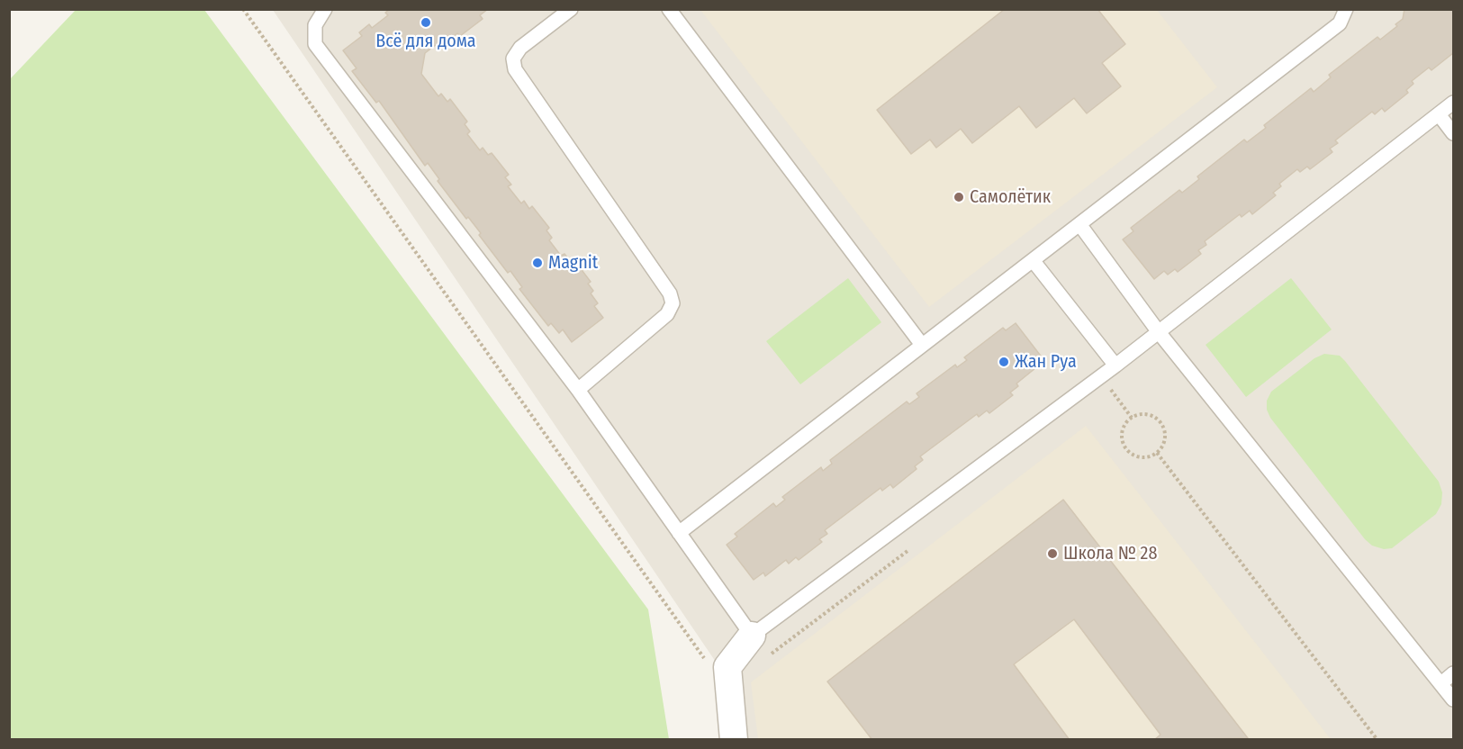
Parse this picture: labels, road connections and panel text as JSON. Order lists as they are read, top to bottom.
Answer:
{
  "places": [
    "Всё для дома",
    "Самолётик",
    "Magnit",
    "Жан Руа",
    "Школа № 28"
  ]
}
